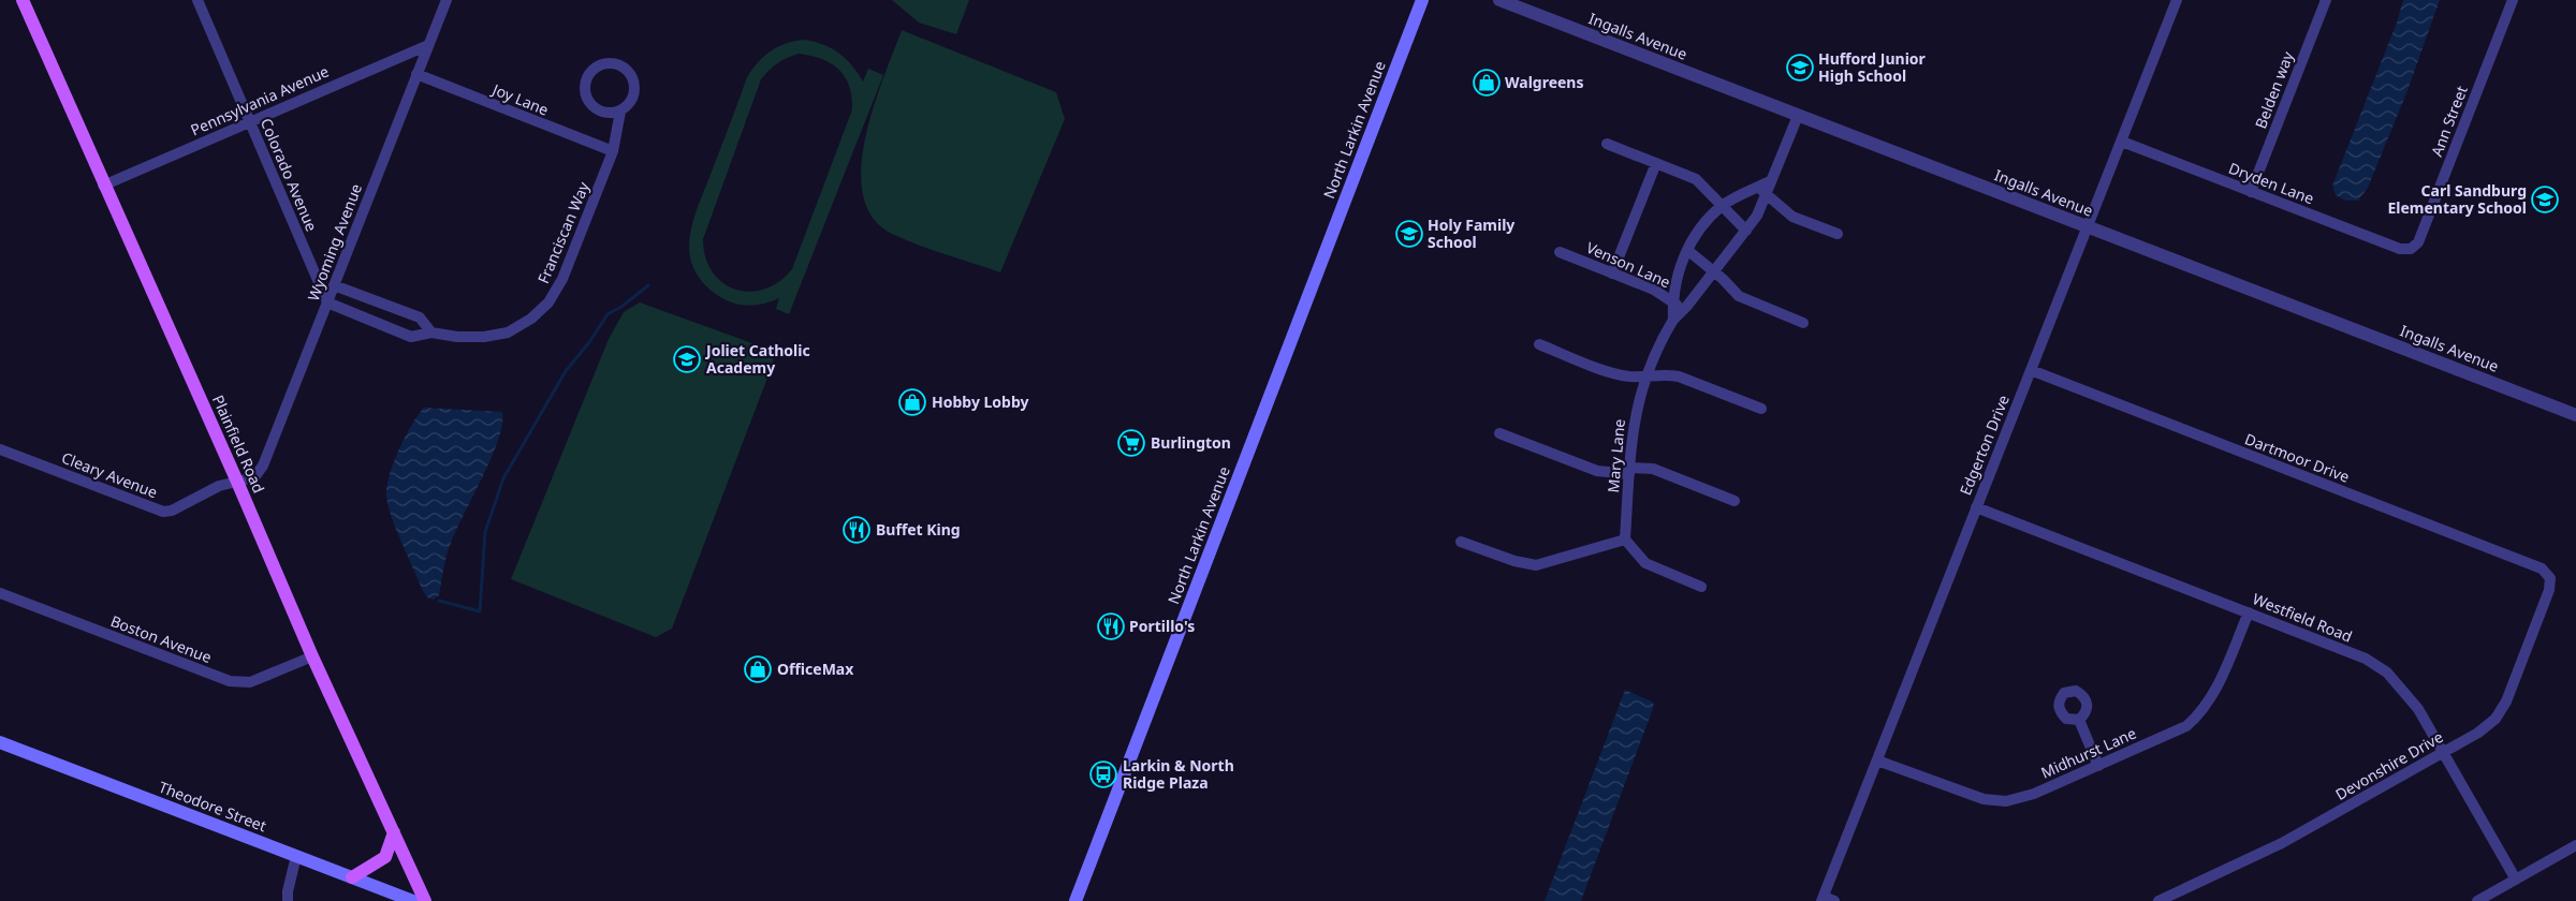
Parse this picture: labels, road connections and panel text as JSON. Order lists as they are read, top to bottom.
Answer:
{
  "streets": {
    "main road": ["North Larkin Avenue", "Plainfield Road", "Theodore Street"],
    "street": [
      "Ingalls Avenue",
      "Belden way",
      "Joy Lane",
      "Pennsylvania Avenue",
      "Ann Street",
      "Colorado Avenue",
      "Dryden Lane",
      "Franciscan Way",
      "Wyoming Avenue",
      "Venson Lane",
      "Edgerton Drive",
      "Mary Lane",
      "Dartmoor Drive",
      "Cleary Avenue",
      "Westfield Road",
      "Boston Avenue",
      "Midhurst Lane",
      "Devonshire Drive"
    ]
  },
  "crossings": [
    ["Ingalls Avenue", "Edgerton Drive"],
    ["Ingalls Avenue", "Mary Lane"],
    ["Belden way", "Dryden Lane"],
    ["Joy Lane", "Franciscan Way"],
    ["Joy Lane", "Wyoming Avenue"],
    ["Pennsylvania Avenue", "Colorado Avenue"],
    ["Pennsylvania Avenue", "Wyoming Avenue"],
    ["Pennsylvania Avenue", "Plainfield Road"],
    ["Ann Street", "Dryden Lane"],
    ["Colorado Avenue", "Wyoming Avenue"],
    ["Dryden Lane", "Edgerton Drive"],
    ["Wyoming Avenue", "Plainfield Road"],
    ["Wyoming Avenue", "Cleary Avenue"],
    ["Venson Lane", "Mary Lane"],
    ["Plainfield Road", "Cleary Avenue"],
    ["Plainfield Road", "Boston Avenue"],
    ["Edgerton Drive", "Dartmoor Drive"],
    ["Edgerton Drive", "Westfield Road"],
    ["Edgerton Drive", "Midhurst Lane"],
    ["Dartmoor Drive", "Devonshire Drive"],
    ["Westfield Road", "Midhurst Lane"],
    ["Westfield Road", "Devonshire Drive"]
  ],
  "places": {
    "school or university": [
      "Hufford Junior High School",
      "Carl Sandburg Elementary School",
      "Holy Family School",
      "Joliet Catholic Academy"
    ],
    "shop": ["Walgreens", "Hobby Lobby", "OfficeMax"],
    "supermarket": ["Burlington"],
    "restaurant": ["Buffet King", "Portillo's"],
    "bus stop": ["Larkin & North Ridge Plaza"]
  }
}
